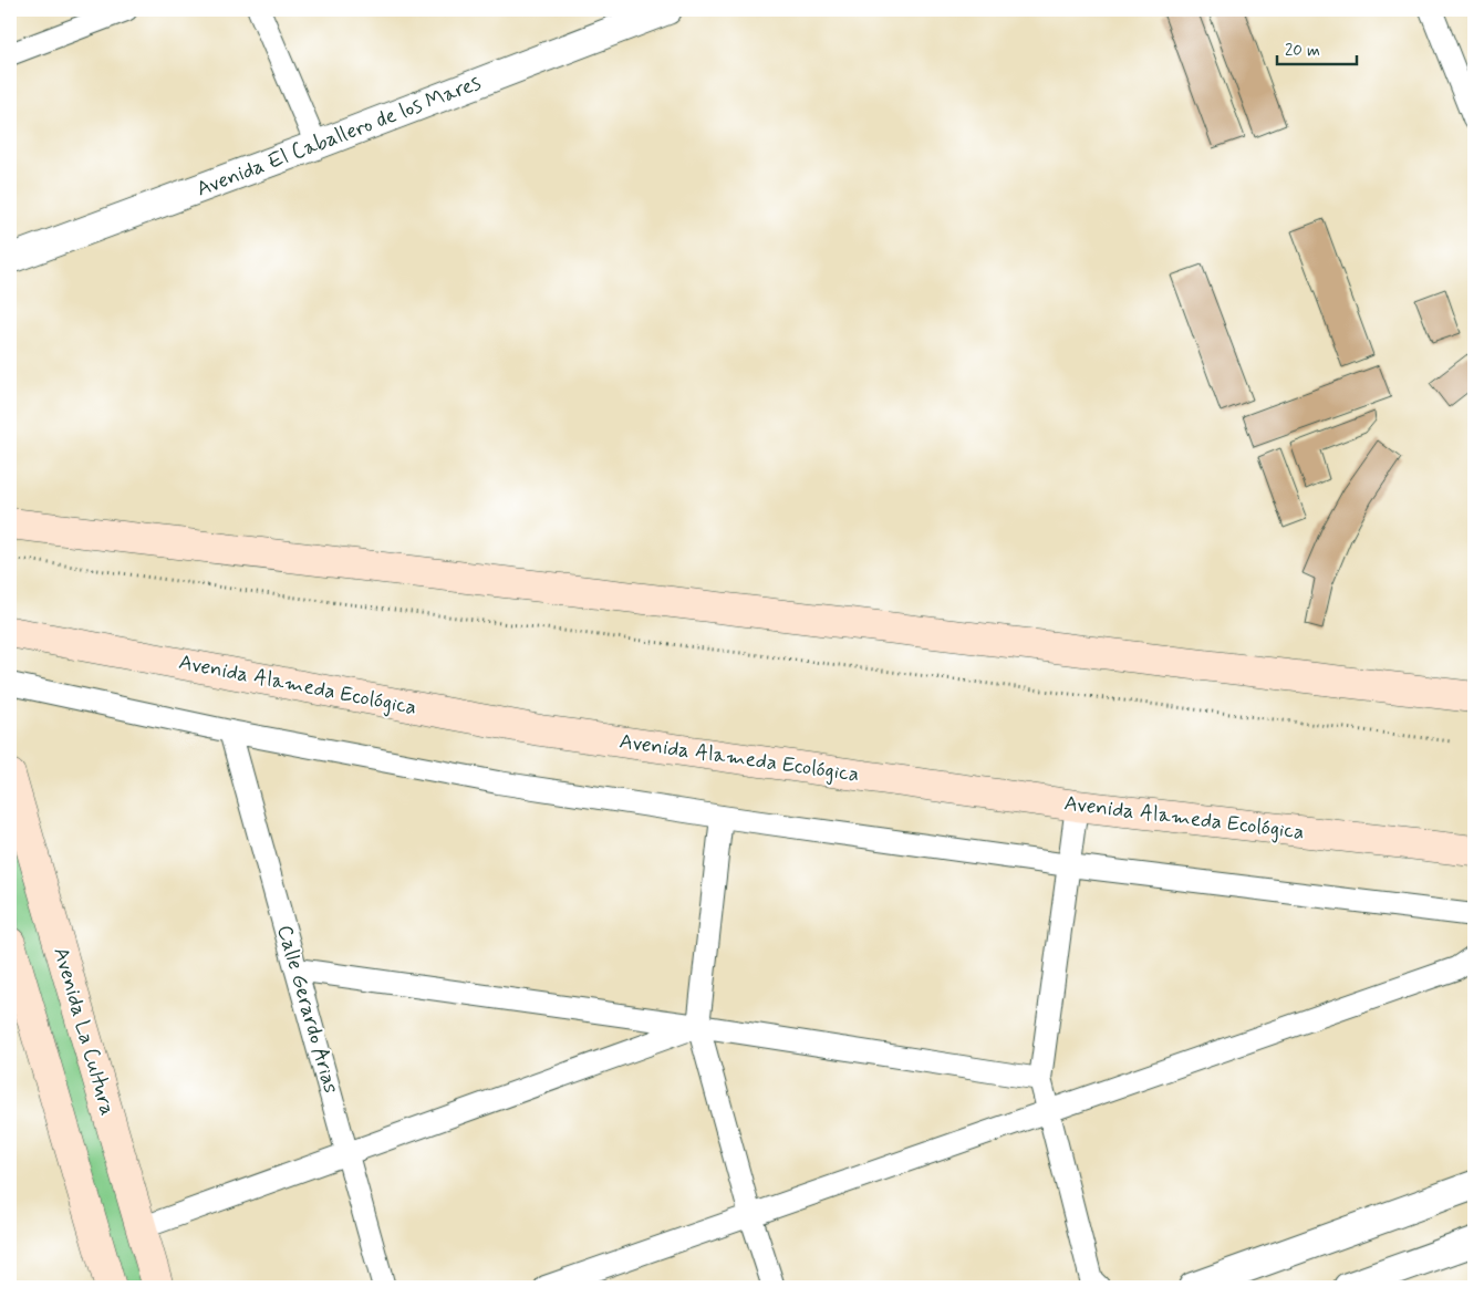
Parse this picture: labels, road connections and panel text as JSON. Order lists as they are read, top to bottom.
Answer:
{
  "streets": {
    "main road": ["Avenida Alameda Ecológica", "Avenida La Cultura"],
    "street": ["Avenida El Caballero de los Mares", "Calle Gerardo Arias"]
  },
  "scale_bar": "20 m"
}
